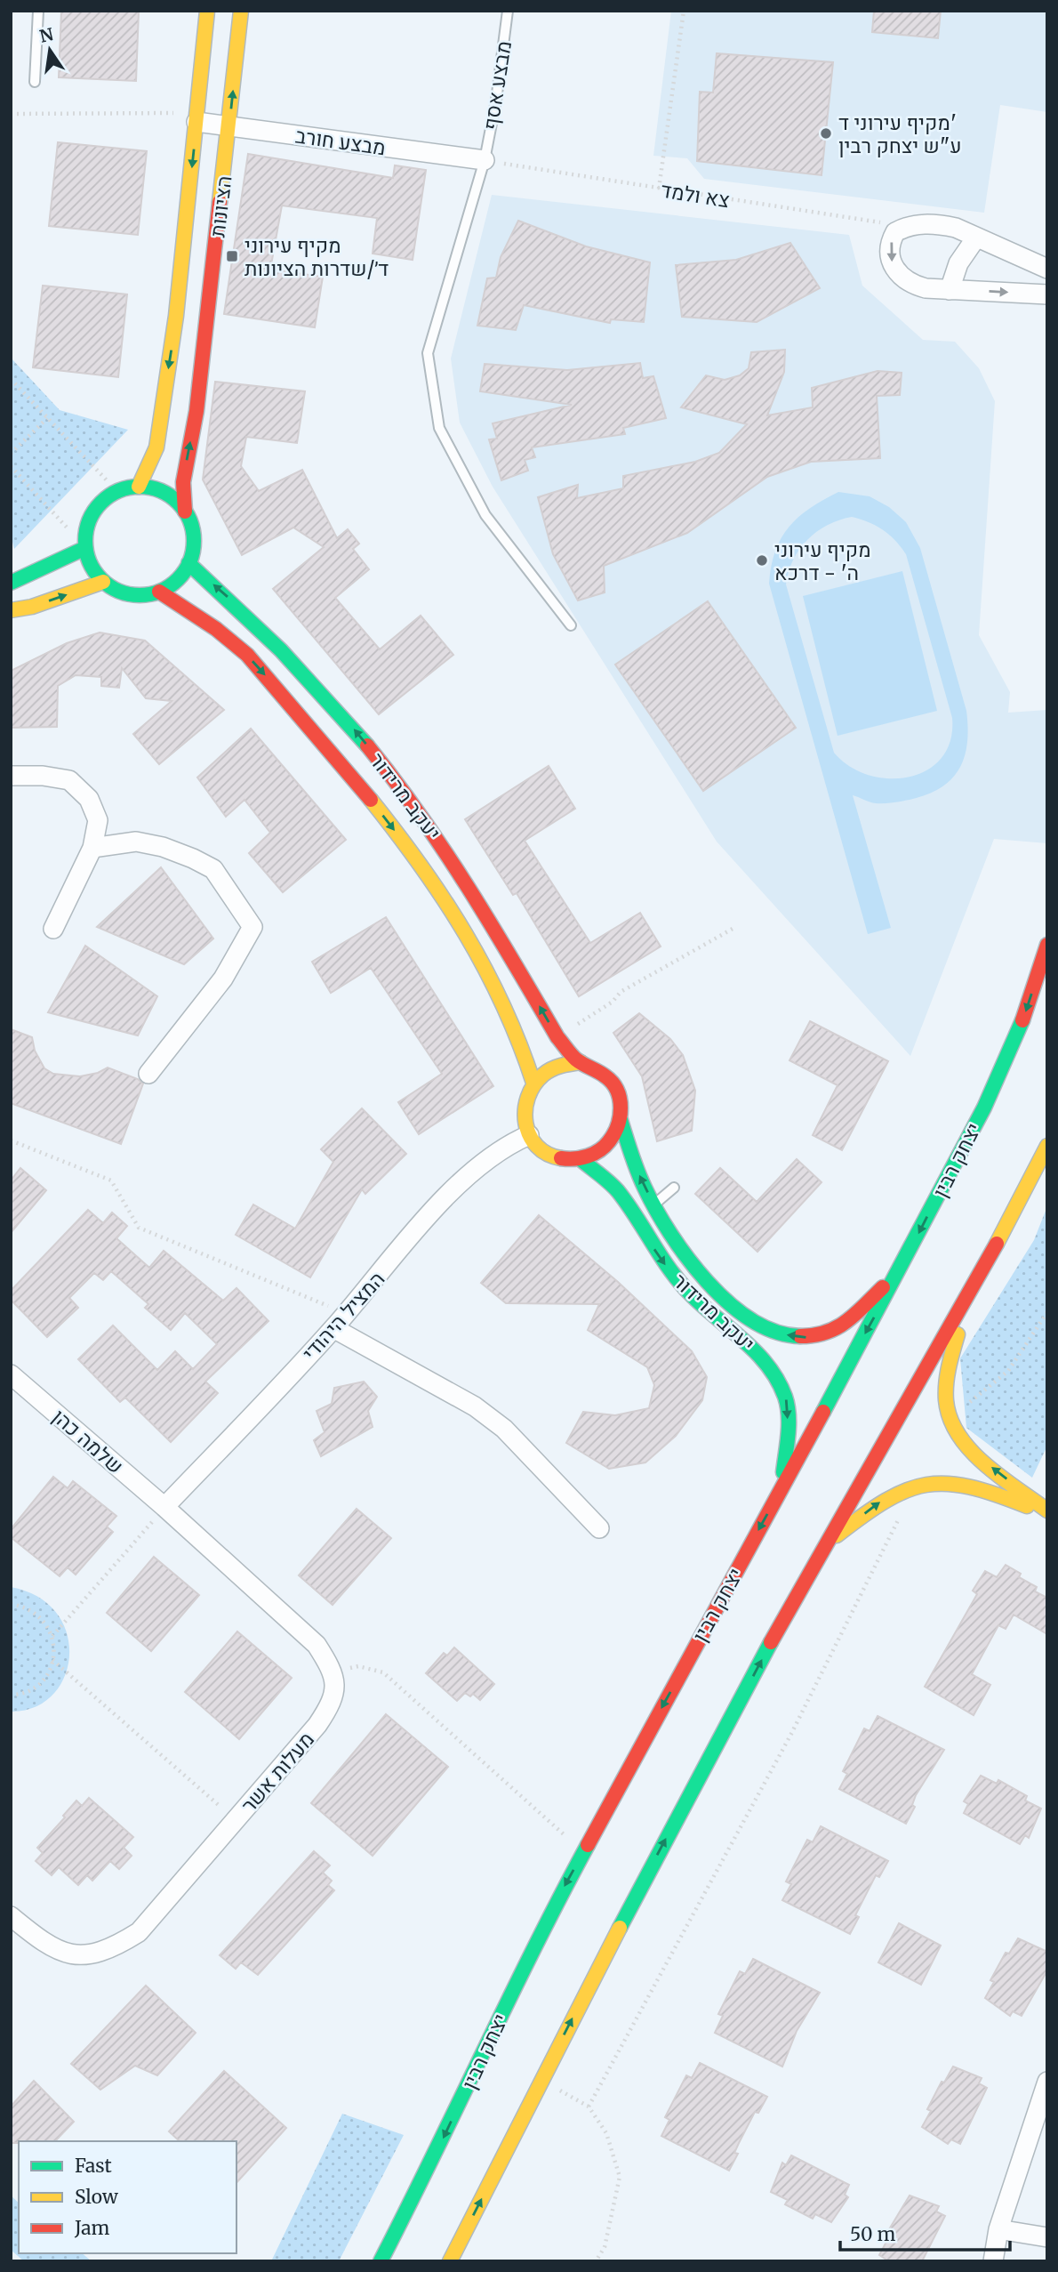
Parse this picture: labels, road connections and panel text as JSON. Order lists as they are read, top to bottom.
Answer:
{
  "streets": {
    "street": [
      "מבצע חורב",
      "הציונות",
      "יעקב מרידור",
      "יצחק רבין",
      "המציל היהודי",
      "שלמה כהן",
      "מעלות אשר"
    ],
    "lane": ["מבצע אסף"],
    "path": ["צא ולמד"]
  },
  "crossings": [
    ["מבצע אסף", "מבצע חורב"],
    ["מבצע אסף", "צא ולמד"],
    ["מבצע חורב", "צא ולמד"],
    ["מבצע חורב", "הציונות"],
    ["הציונות", "יעקב מרידור"],
    ["יעקב מרידור", "יצחק רבין"],
    ["יעקב מרידור", "המציל היהודי"],
    ["המציל היהודי", "שלמה כהן"]
  ],
  "places": {
    "other": ["מקיף עירוני ד' ע\"ש יצחק רבין", "מקיף עירוני ה' - דרכא"],
    "transit": ["מקיף עירוני ד׳/שדרות הציונות"]
  },
  "legend": ["Fast", "Slow", "Jam"],
  "scale_bar": "50 m",
  "north": "top"
}
